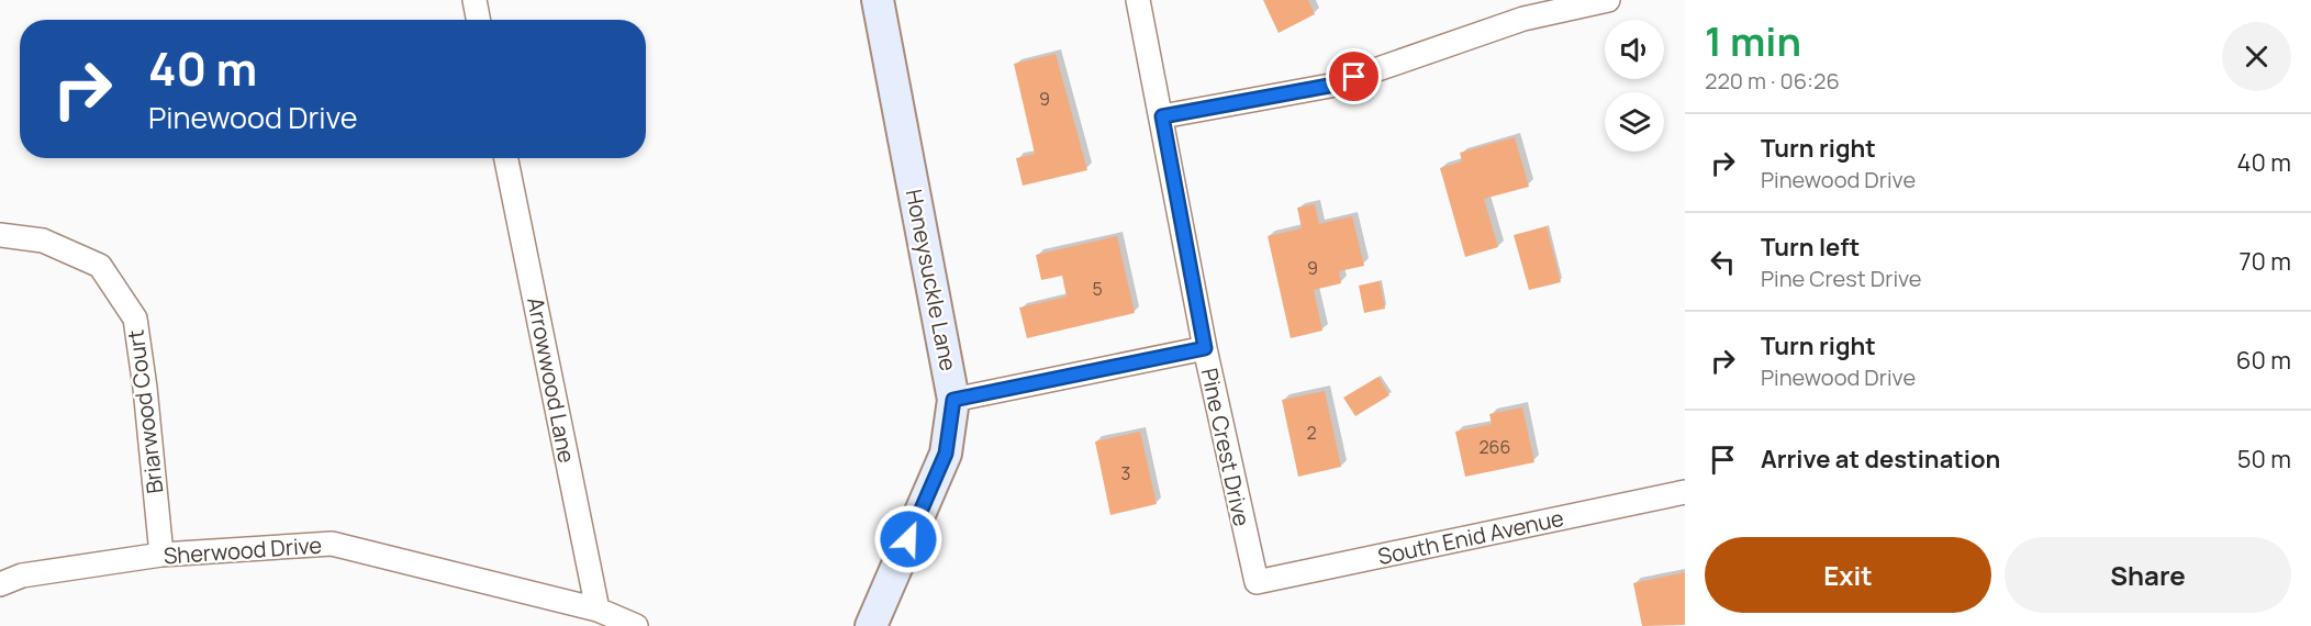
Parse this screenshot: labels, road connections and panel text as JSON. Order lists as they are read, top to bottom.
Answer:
{
  "streets": {
    "street": [
      "Honeysuckle Lane",
      "Arrowwood Lane",
      "Briarwood Court",
      "Pine Crest Drive",
      "South Enid Avenue",
      "Sherwood Drive"
    ]
  },
  "crossings": [
    ["Arrowwood Lane", "Sherwood Drive"],
    ["Briarwood Court", "Sherwood Drive"],
    ["Pine Crest Drive", "South Enid Avenue"]
  ],
  "house_numbers": [
    "9",
    "9",
    "5",
    "2",
    "266",
    "3"
  ],
  "page": {
    "heading": ["1 min", "220 m · 06:26"],
    "turn": ["40 m", "Pinewood Drive"],
    "list": [
      {
        "name": "Turn right",
        "note": "Pinewood Drive",
        "value": "40 m"
      },
      {
        "name": "Turn left",
        "note": "Pine Crest Drive",
        "value": "70 m"
      },
      {
        "name": "Turn right",
        "note": "Pinewood Drive",
        "value": "60 m"
      },
      {
        "name": "Arrive at destination",
        "value": "50 m"
      }
    ],
    "buttons": ["Exit", "Share"]
  }
}
